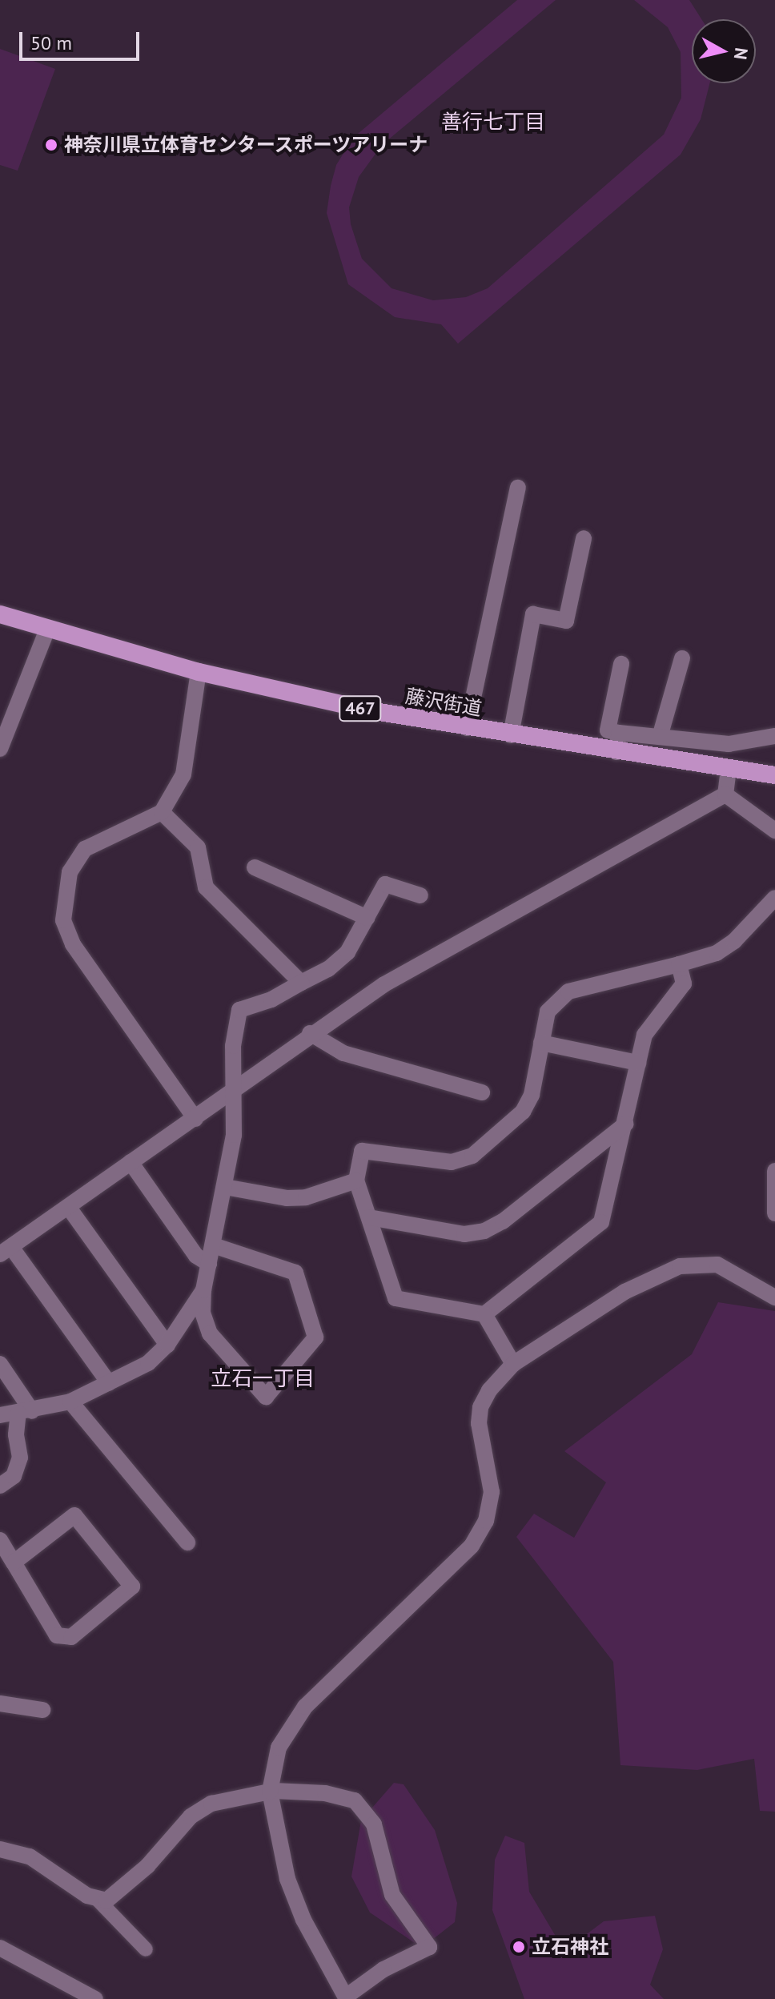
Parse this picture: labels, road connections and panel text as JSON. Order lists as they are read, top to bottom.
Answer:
{
  "streets": {
    "highway": ["藤沢街道", "467"]
  },
  "districts": ["善行七丁目", "立石一丁目"],
  "places": ["神奈川県立体育センタースポーツアリーナ", "立石神社"],
  "scale_bar": "50 m",
  "north": "right"
}
